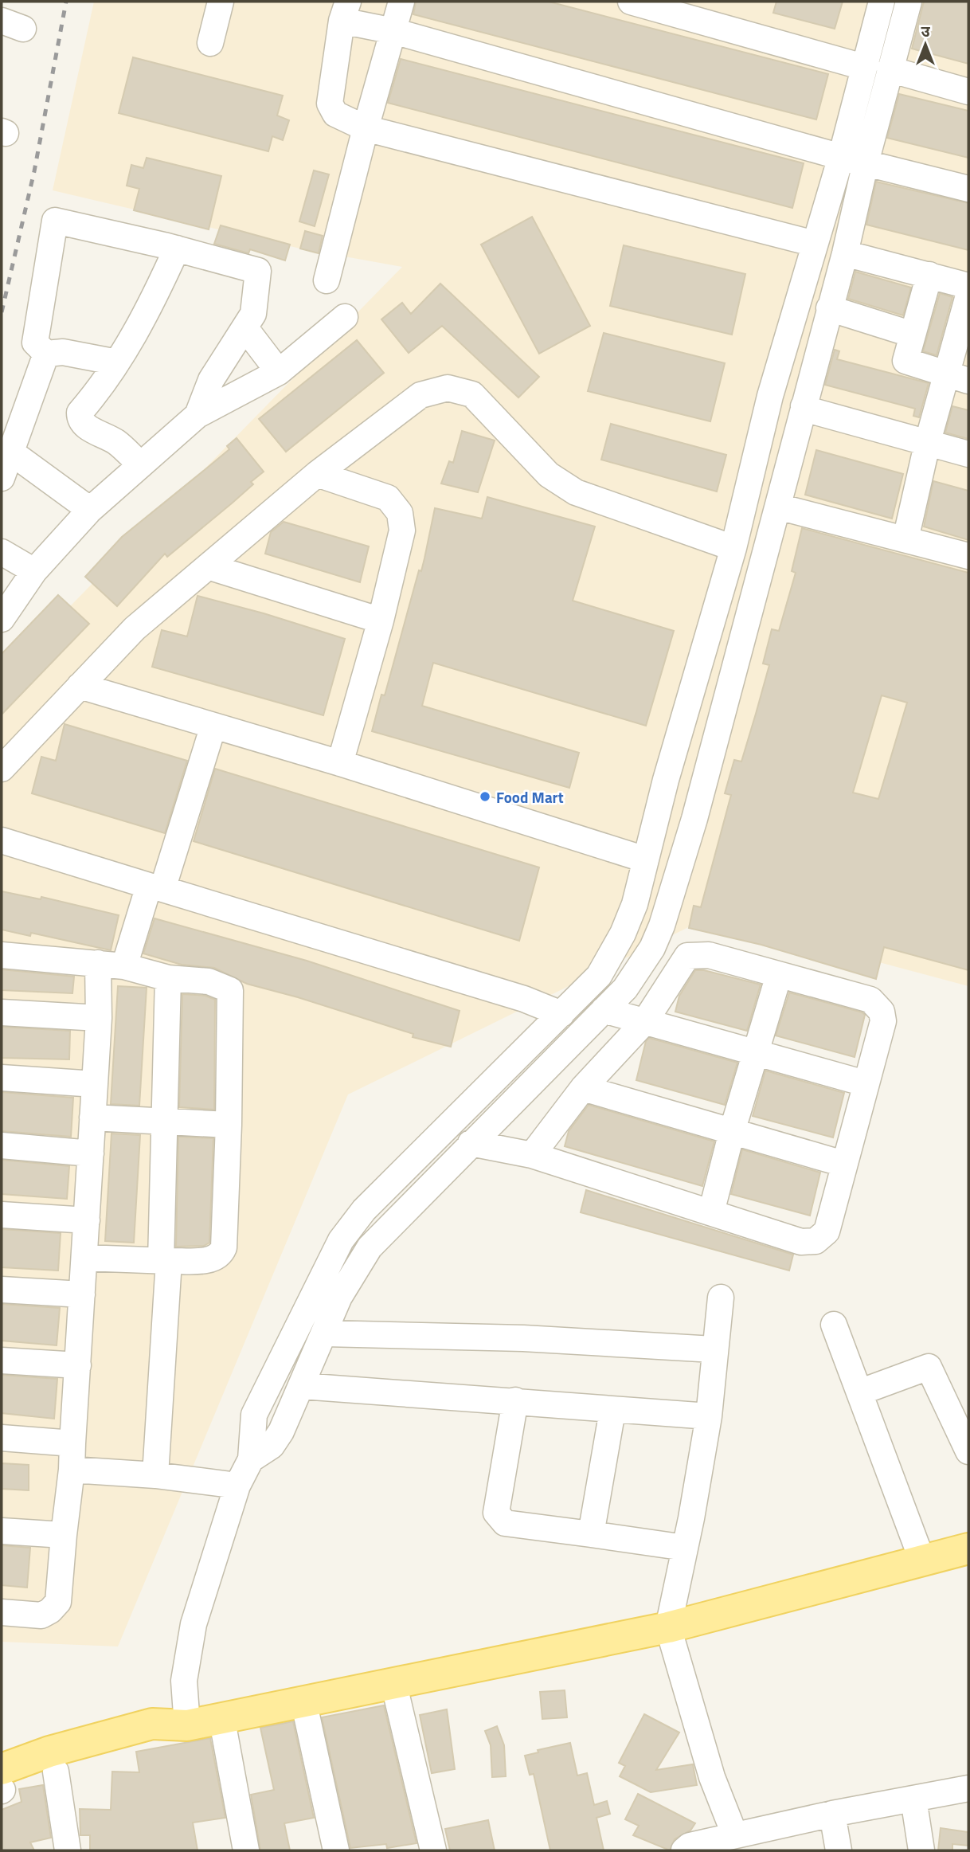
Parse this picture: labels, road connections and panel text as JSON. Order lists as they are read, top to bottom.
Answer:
{
  "places": ["Food Mart"],
  "north": "top"
}
